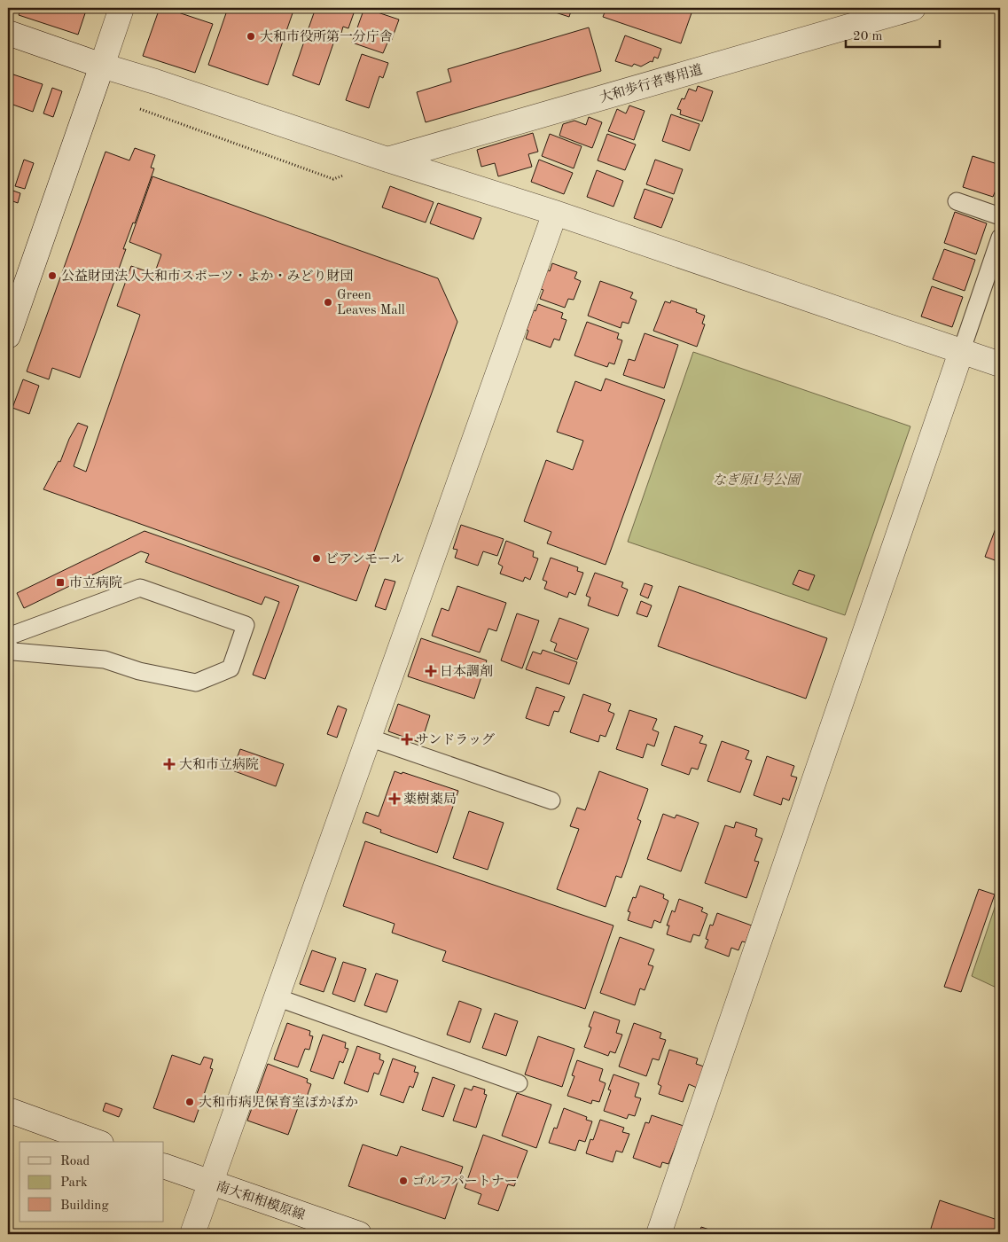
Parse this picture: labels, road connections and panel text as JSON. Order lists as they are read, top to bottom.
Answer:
{
  "streets": {
    "street": ["大和歩行者専用道", "南大和相模原線"]
  },
  "parks": ["なぎ原1号公園"],
  "places": {
    "other": [
      "大和市役所第一分庁舎",
      "公益財団法人大和市スポーツ・よか・みどり財団",
      "Green Leaves Mall",
      "ビアンモール",
      "大和市病児保育室ぽかぽか",
      "ゴルフパートナー"
    ],
    "transit": ["市立病院"],
    "health": [
      "日本調剤",
      "サンドラッグ",
      "大和市立病院",
      "薬樹薬局"
    ]
  },
  "legend": ["Road", "Park", "Building"],
  "scale_bar": "20 m"
}
